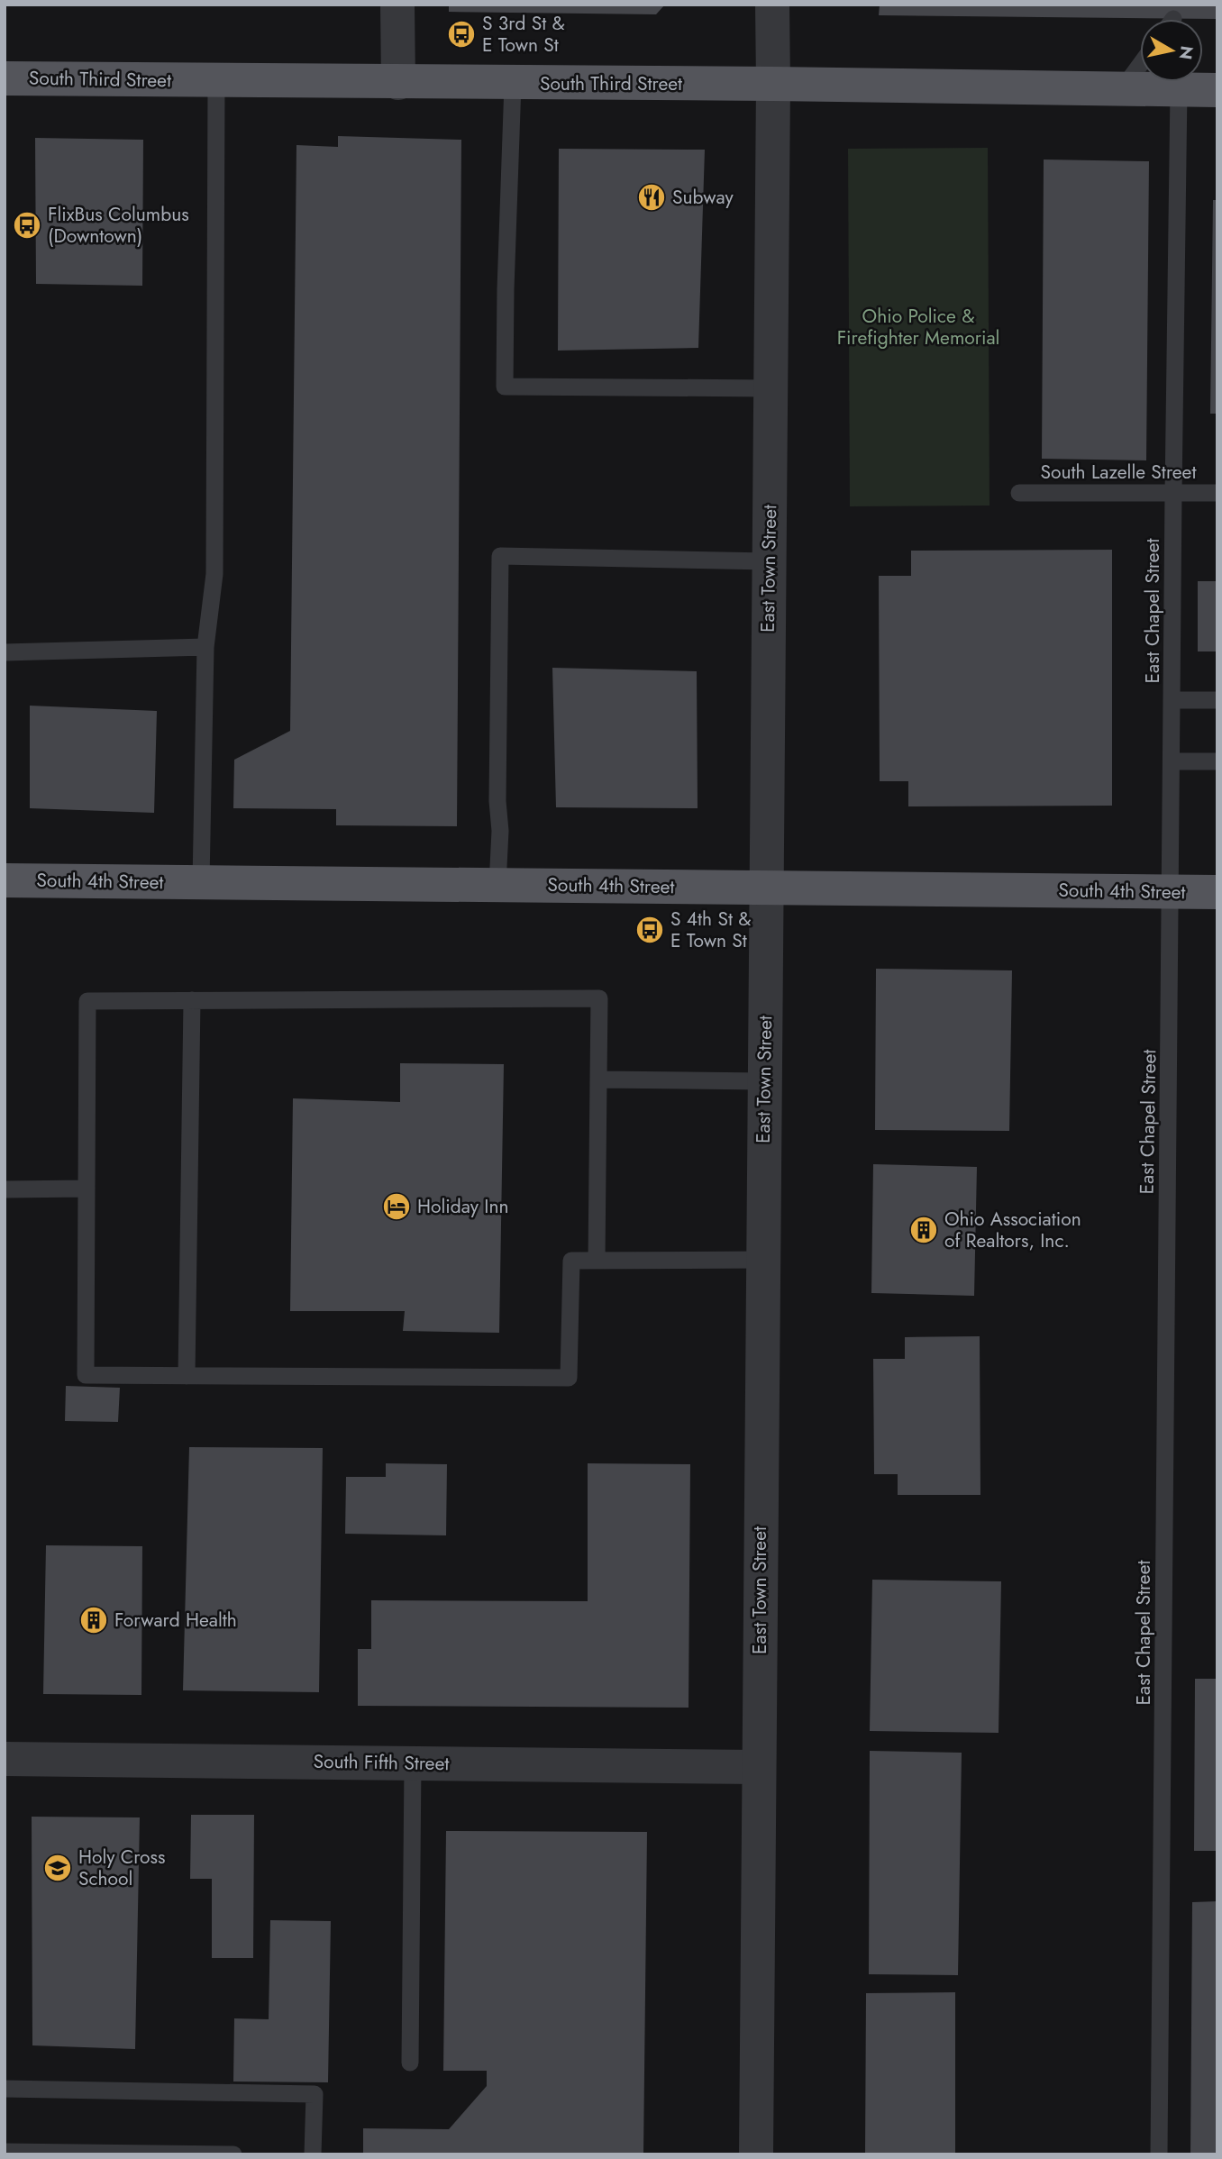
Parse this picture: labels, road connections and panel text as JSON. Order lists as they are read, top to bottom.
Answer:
{
  "streets": {
    "main road": ["South Third Street", "South 4th Street"],
    "street": ["East Town Street", "South Fifth Street"],
    "lane": ["South Lazelle Street", "East Chapel Street"]
  },
  "crossings": [
    ["South Third Street", "East Town Street"],
    ["South Third Street", "East Chapel Street"],
    ["South Lazelle Street", "East Chapel Street"],
    ["East Town Street", "South 4th Street"],
    ["East Town Street", "South Fifth Street"],
    ["East Chapel Street", "South 4th Street"]
  ],
  "parks": ["Ohio Police & Firefighter Memorial"],
  "places": {
    "bus stop": ["S 3rd St & E Town St", "FlixBus Columbus (Downtown)", "S 4th St & E Town St"],
    "restaurant": ["Subway"],
    "hotel": ["Holiday Inn"],
    "building": ["Ohio Association of Realtors, Inc.", "Forward Health"],
    "school or university": ["Holy Cross School"]
  },
  "north": "right"
}
